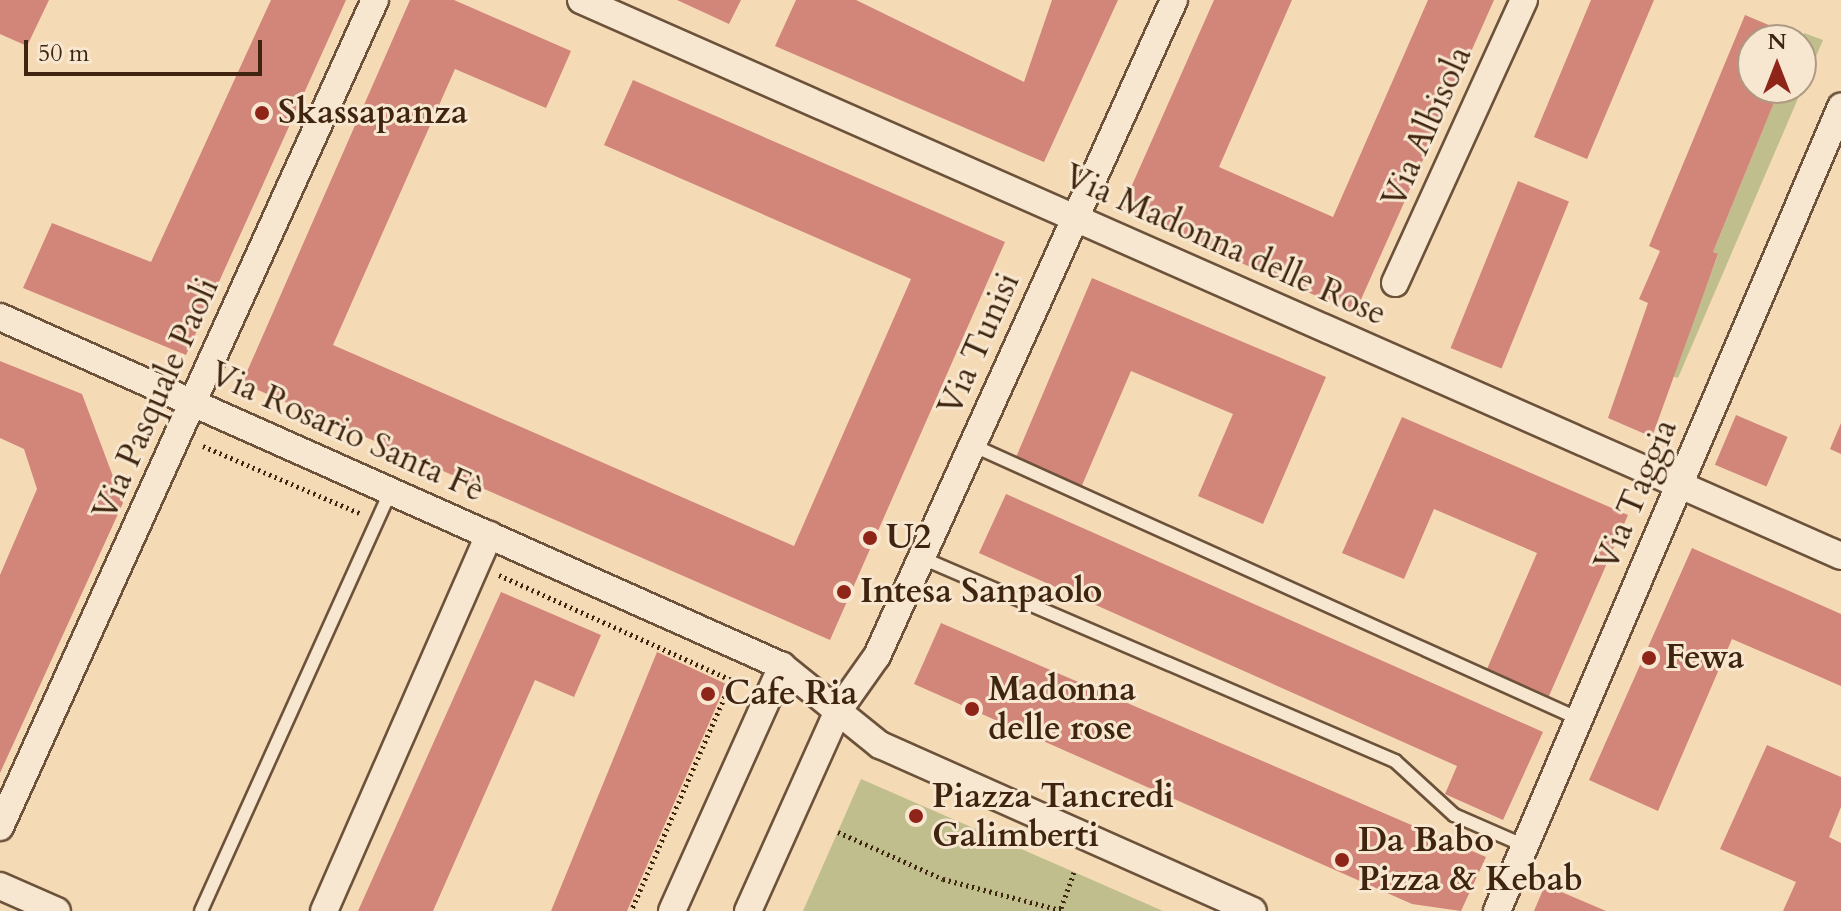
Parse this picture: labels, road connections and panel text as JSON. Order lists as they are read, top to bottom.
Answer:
{
  "streets": {
    "street": [
      "Via Albisola",
      "Via Madonna delle Rose",
      "Via Tunisi",
      "Via Pasquale Paoli",
      "Via Rosario Santa Fè",
      "Via Taggia"
    ]
  },
  "crossings": [
    ["Via Madonna delle Rose", "Via Tunisi"],
    ["Via Madonna delle Rose", "Via Taggia"],
    ["Via Tunisi", "Via Rosario Santa Fè"],
    ["Via Pasquale Paoli", "Via Rosario Santa Fè"]
  ],
  "places": [
    "Skassapanza",
    "U2",
    "Intesa Sanpaolo",
    "Fewa",
    "Cafe Ria",
    "Madonna delle rose",
    "Piazza Tancredi Galimberti",
    "Da Babo Pizza & Kebab"
  ],
  "scale_bar": "50 m",
  "north": "top"
}
